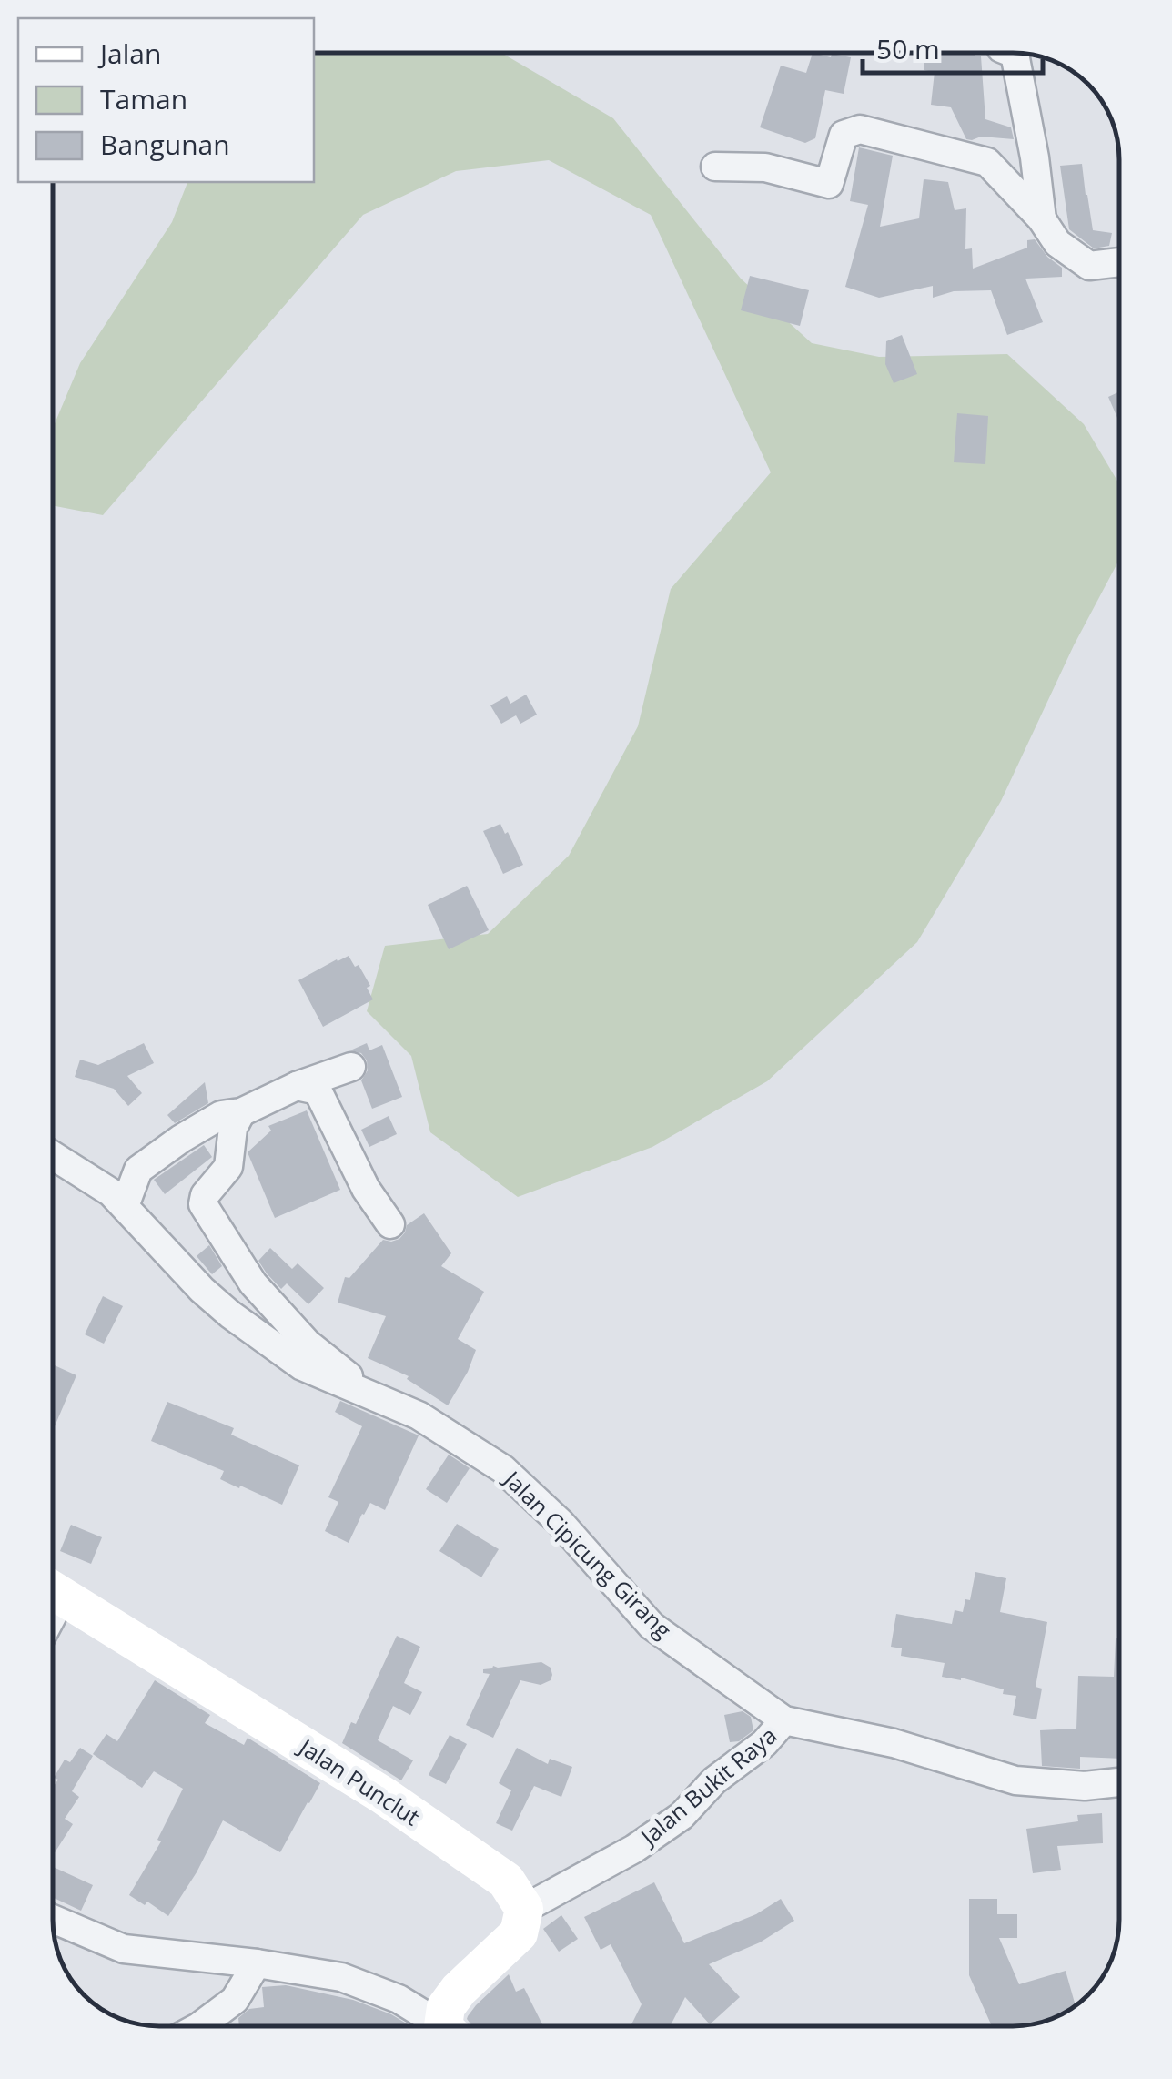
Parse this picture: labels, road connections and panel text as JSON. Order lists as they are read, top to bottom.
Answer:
{
  "streets": {
    "main road": ["Jalan Punclut"],
    "street": ["Jalan Cipicung Girang", "Jalan Bukit Raya"]
  },
  "crossings": [
    ["Jalan Cipicung Girang", "Jalan Bukit Raya"],
    ["Jalan Punclut", "Jalan Bukit Raya"]
  ],
  "legend": ["Jalan", "Taman", "Bangunan"],
  "scale_bar": "50 m"
}
